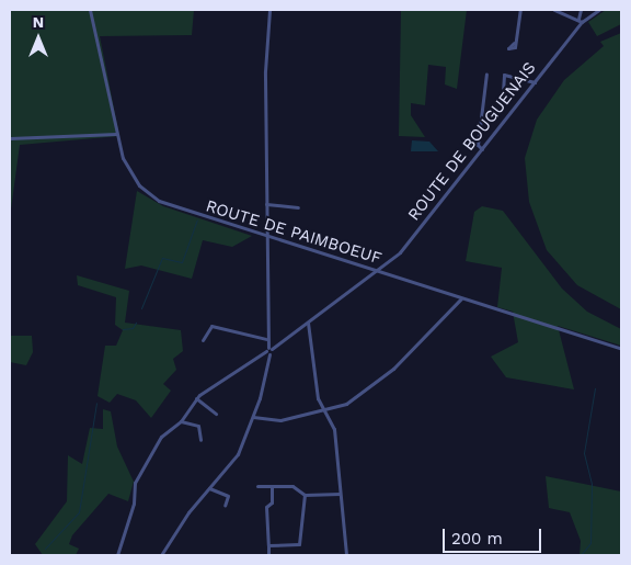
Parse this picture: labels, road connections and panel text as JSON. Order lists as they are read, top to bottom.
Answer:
{
  "streets": {
    "street": ["ROUTE DE BOUGUENAIS", "ROUTE DE PAIMBOEUF"]
  },
  "crossings": [
    ["ROUTE DE BOUGUENAIS", "ROUTE DE PAIMBOEUF"]
  ],
  "scale_bar": "200 m",
  "north": "top"
}
